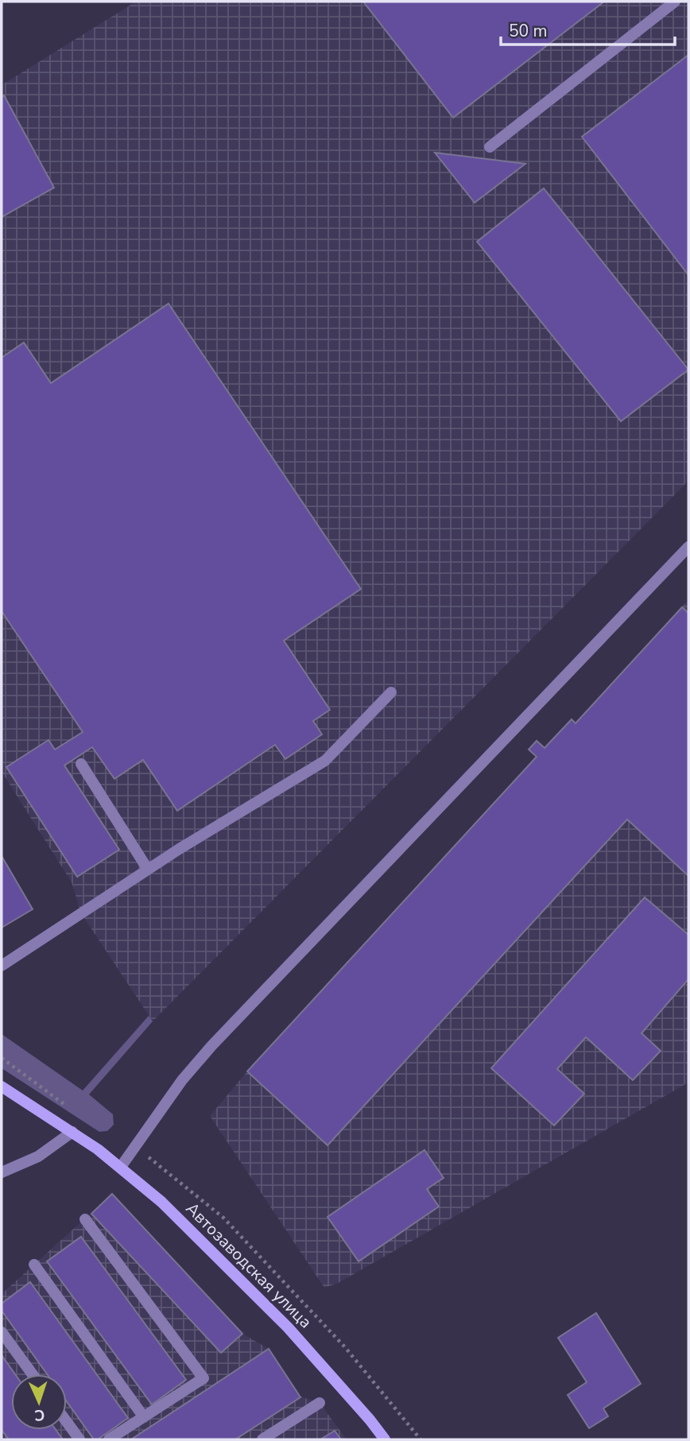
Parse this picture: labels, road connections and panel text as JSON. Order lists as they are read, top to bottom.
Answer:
{
  "streets": {
    "street": ["Автозаводская улица"]
  },
  "scale_bar": "50 m",
  "north": "bottom"
}
